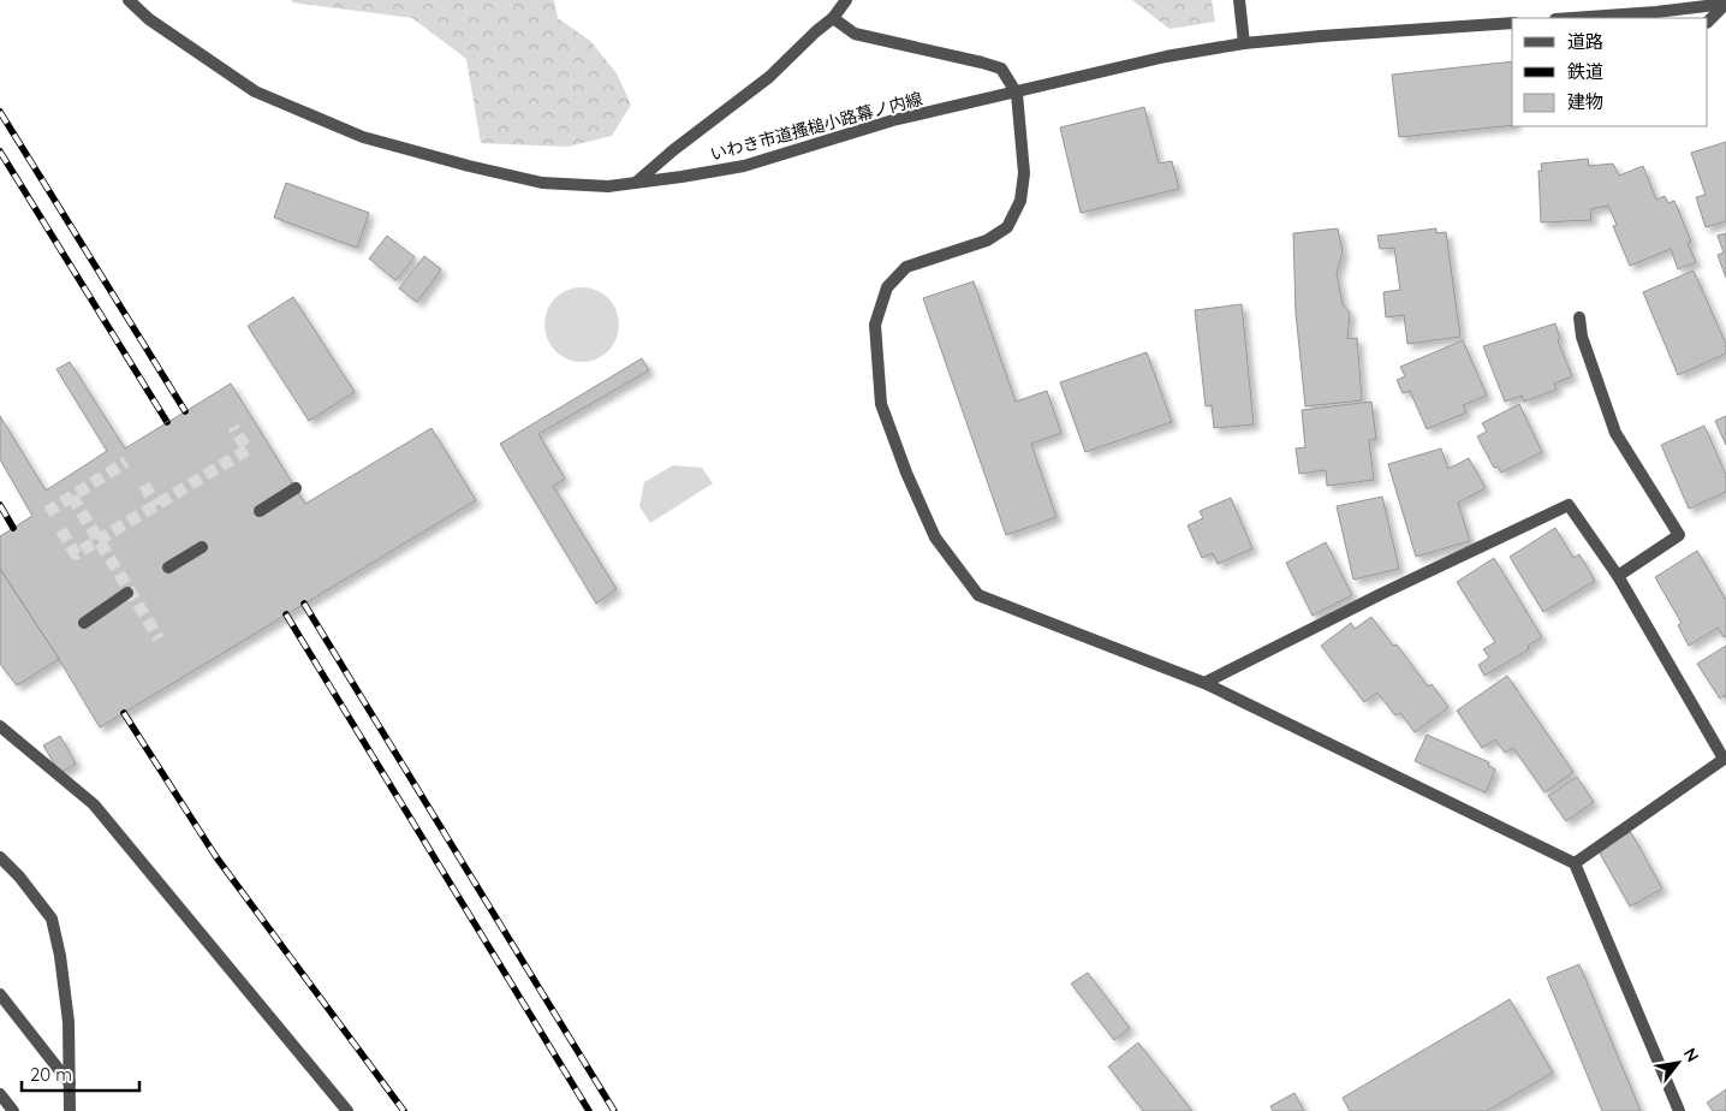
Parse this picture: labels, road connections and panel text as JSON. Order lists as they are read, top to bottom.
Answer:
{
  "streets": {
    "street": ["いわき市道搔槌小路幕ノ内線"]
  },
  "legend": ["道路", "鉄道", "建物"],
  "scale_bar": "20 m",
  "north": "top right"
}
